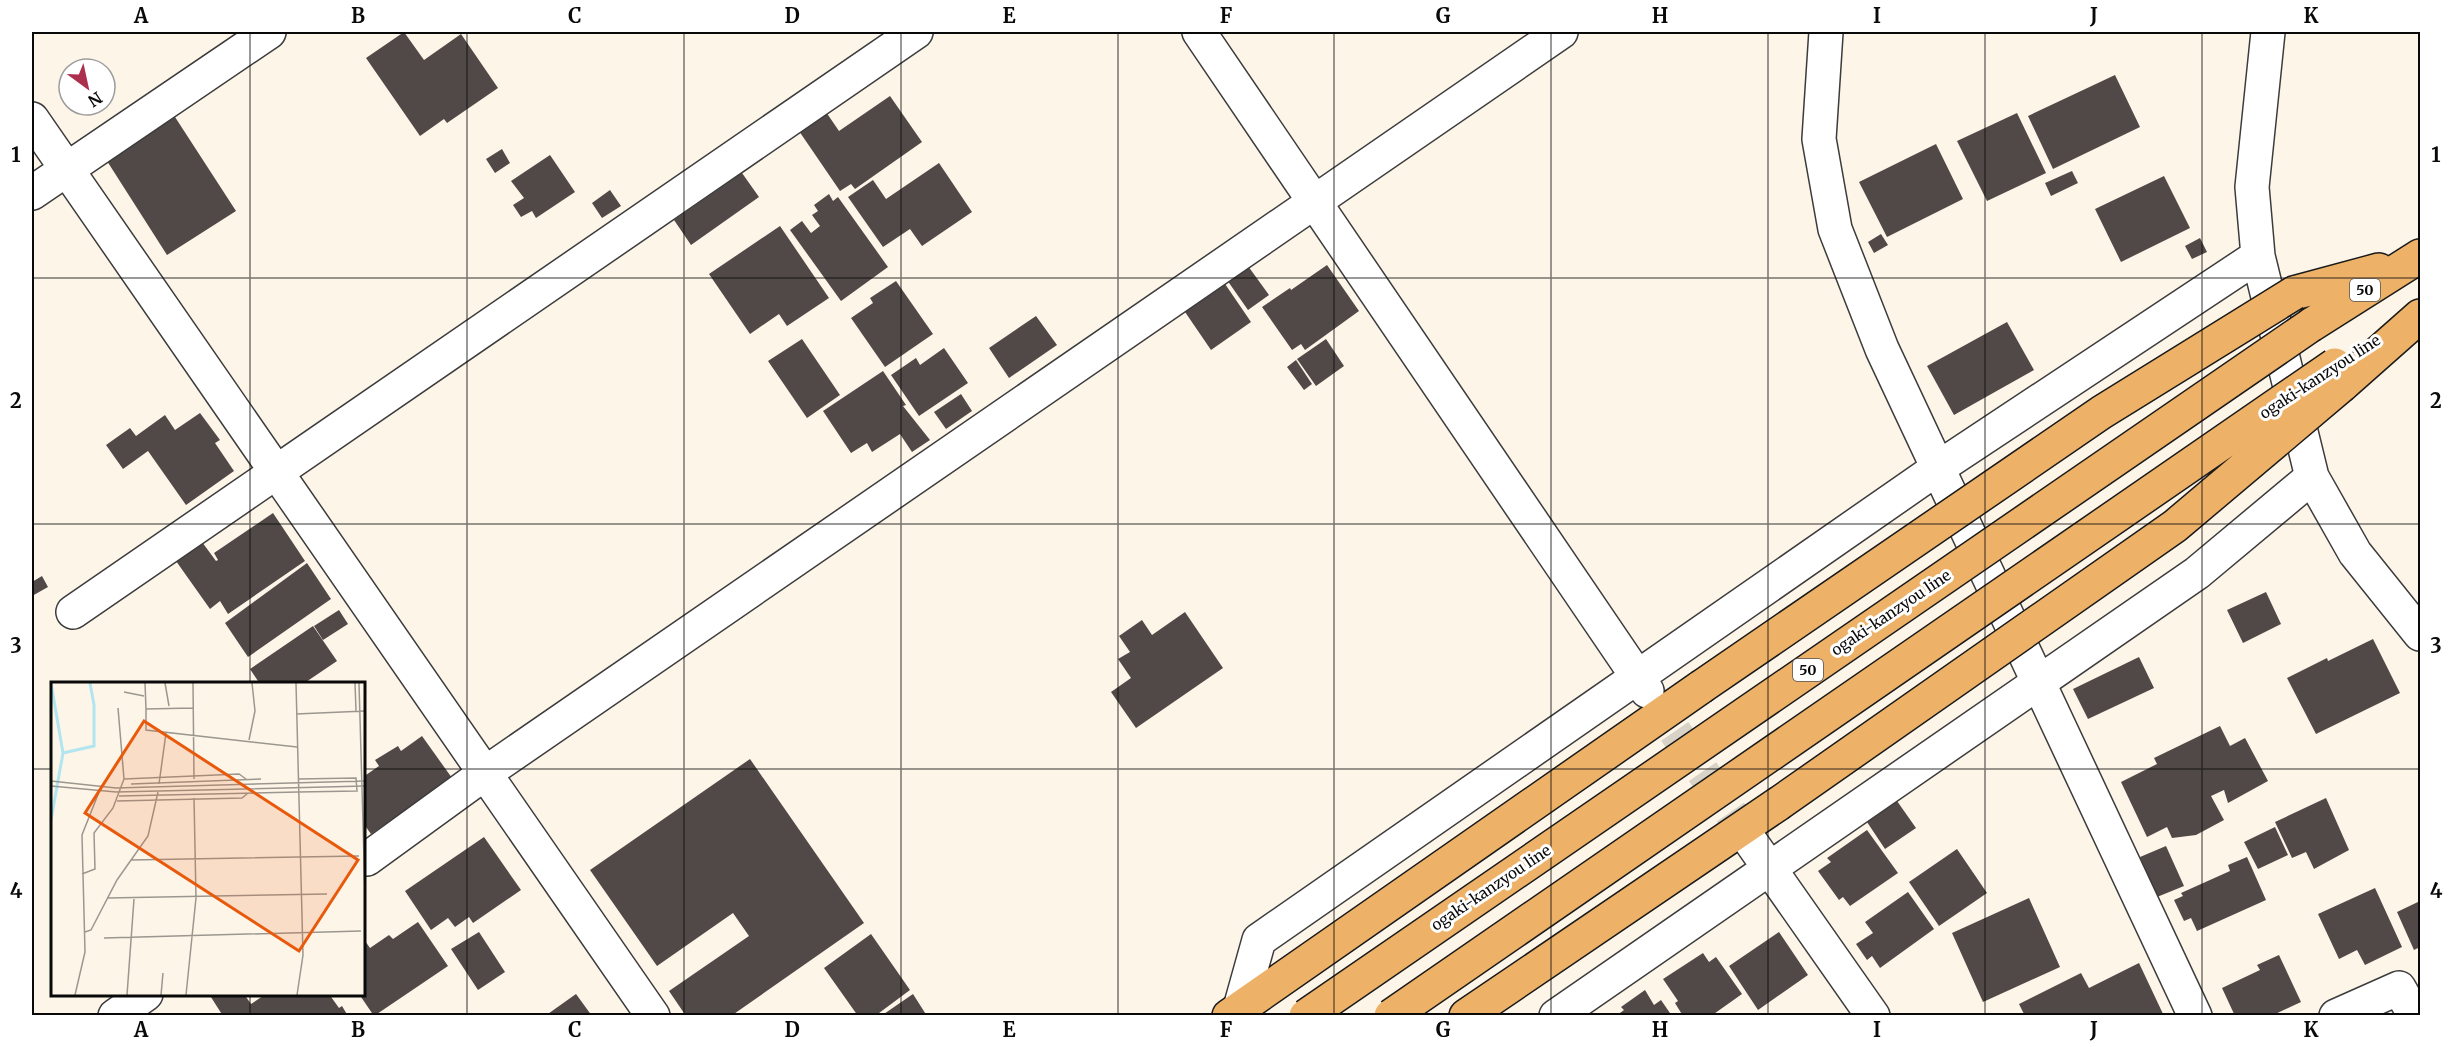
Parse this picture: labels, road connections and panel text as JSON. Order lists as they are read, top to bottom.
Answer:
{
  "streets": {
    "main road": ["50", "ogaki-kanzyou line"]
  },
  "crossings": [
    ["50", "ogaki-kanzyou line"]
  ],
  "north": "bottom right",
  "grid": {
    "columns": [
      "A",
      "B",
      "C",
      "D",
      "E",
      "F",
      "G",
      "H",
      "I",
      "J",
      "K"
    ],
    "rows": [
      "1",
      "2",
      "3",
      "4"
    ]
  }
}
